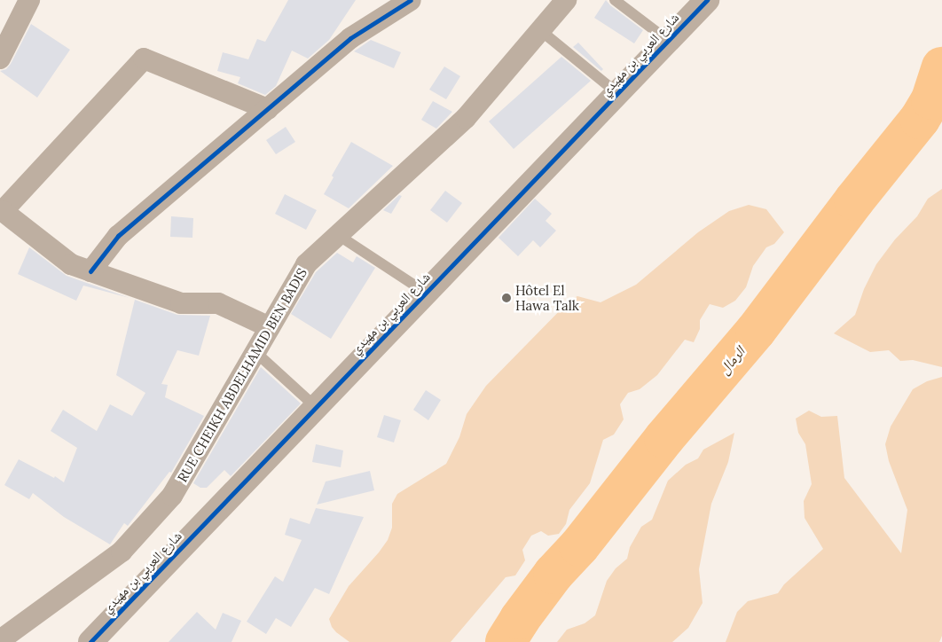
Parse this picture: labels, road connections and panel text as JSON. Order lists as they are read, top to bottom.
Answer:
{
  "streets": {
    "street": ["شارع العربي بن مهيدي", "RUE CHEIKH ABDELHAMID BEN BADIS"]
  },
  "water": ["الرمال"],
  "places": ["Hôtel El Hawa Talk"]
}
